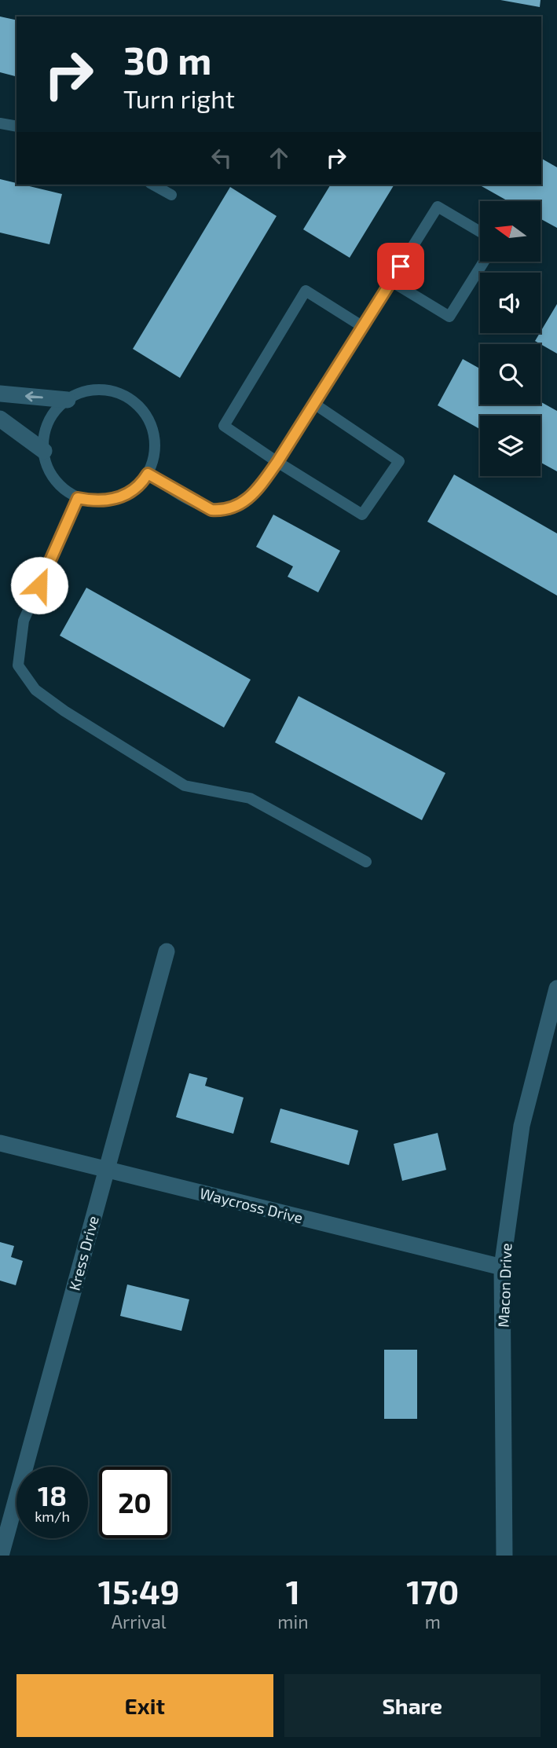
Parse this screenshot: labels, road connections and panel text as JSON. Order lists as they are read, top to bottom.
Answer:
{
  "streets": {
    "street": ["Waycross Drive", "Kress Drive", "Macon Drive"]
  },
  "crossings": [
    ["Waycross Drive", "Kress Drive"],
    ["Waycross Drive", "Macon Drive"]
  ],
  "north": "left",
  "page": {
    "turn": ["30 m", "Turn right"],
    "speed": "18 km/h",
    "limit": "20",
    "eta": [
      "15:49",
      "Arrival",
      "1",
      "min",
      "170",
      "m"
    ],
    "buttons": ["Exit", "Share"]
  }
}
